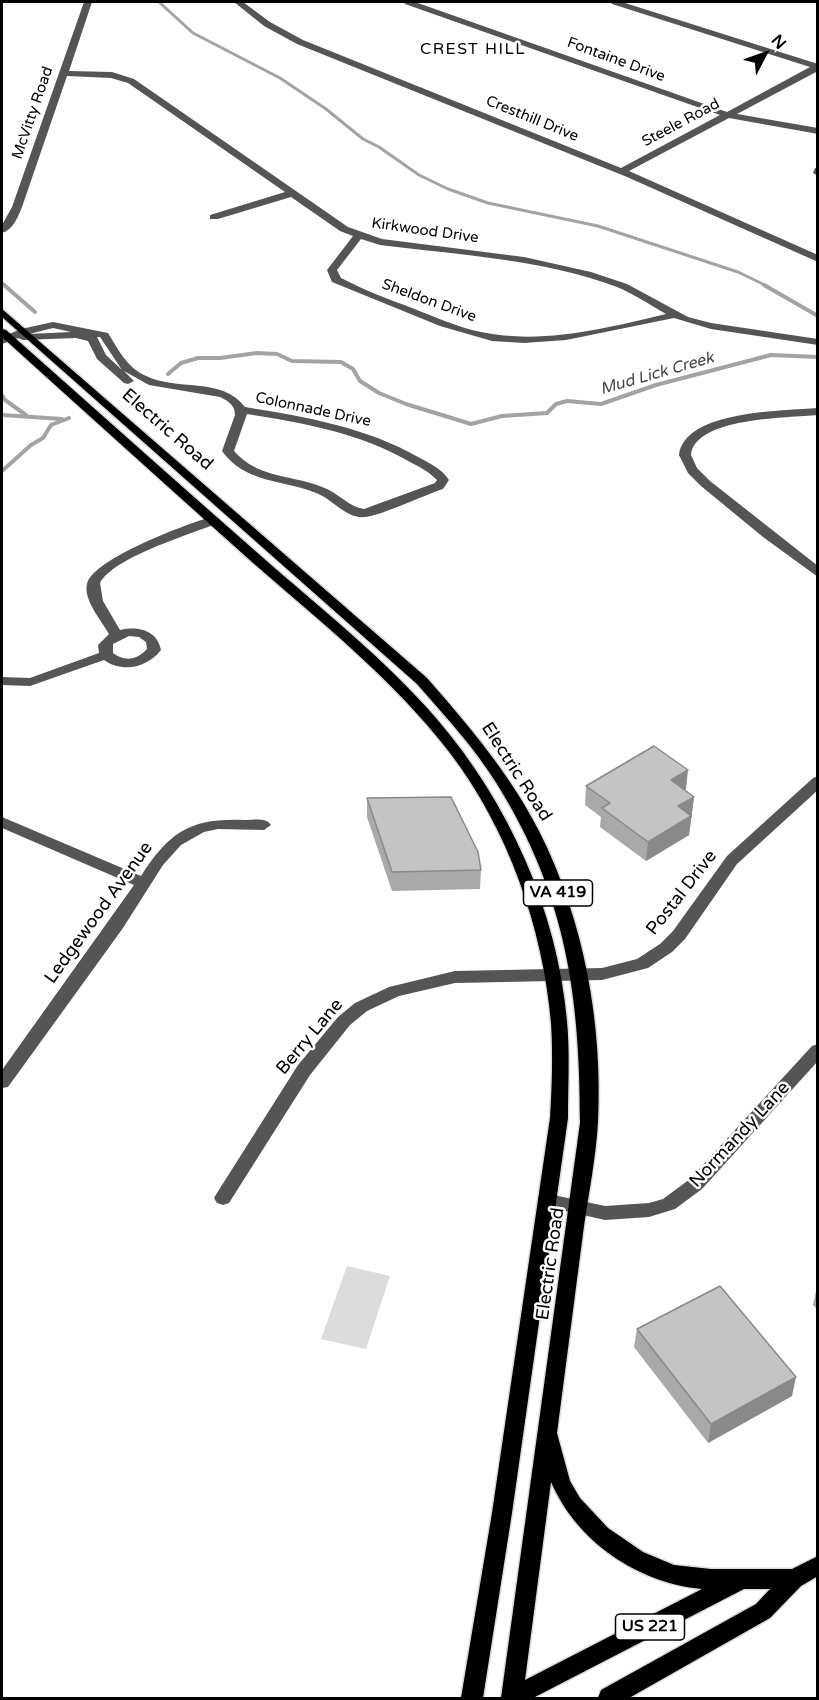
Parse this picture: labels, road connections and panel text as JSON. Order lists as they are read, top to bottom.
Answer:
{
  "streets": {
    "main road": ["Electric Road", "VA 419", "US 221"],
    "street": [
      "Fontaine Drive",
      "McVitty Road",
      "Cresthill Drive",
      "Steele Road",
      "Kirkwood Drive",
      "Sheldon Drive",
      "Colonnade Drive",
      "Postal Drive",
      "Ledgewood Avenue",
      "Berry Lane",
      "Normandy Lane"
    ]
  },
  "crossings": [
    ["Fontaine Drive", "Steele Road"],
    ["McVitty Road", "Kirkwood Drive"],
    ["Cresthill Drive", "Steele Road"],
    ["Kirkwood Drive", "Sheldon Drive"],
    ["Colonnade Drive", "Electric Road"],
    ["Electric Road", "Postal Drive"],
    ["Electric Road", "Berry Lane"],
    ["Electric Road", "Normandy Lane"],
    ["Electric Road", "US 221"],
    ["Postal Drive", "Berry Lane"]
  ],
  "districts": ["CREST HILL"],
  "water": ["Mud Lick Creek"],
  "north": "top right"
}
